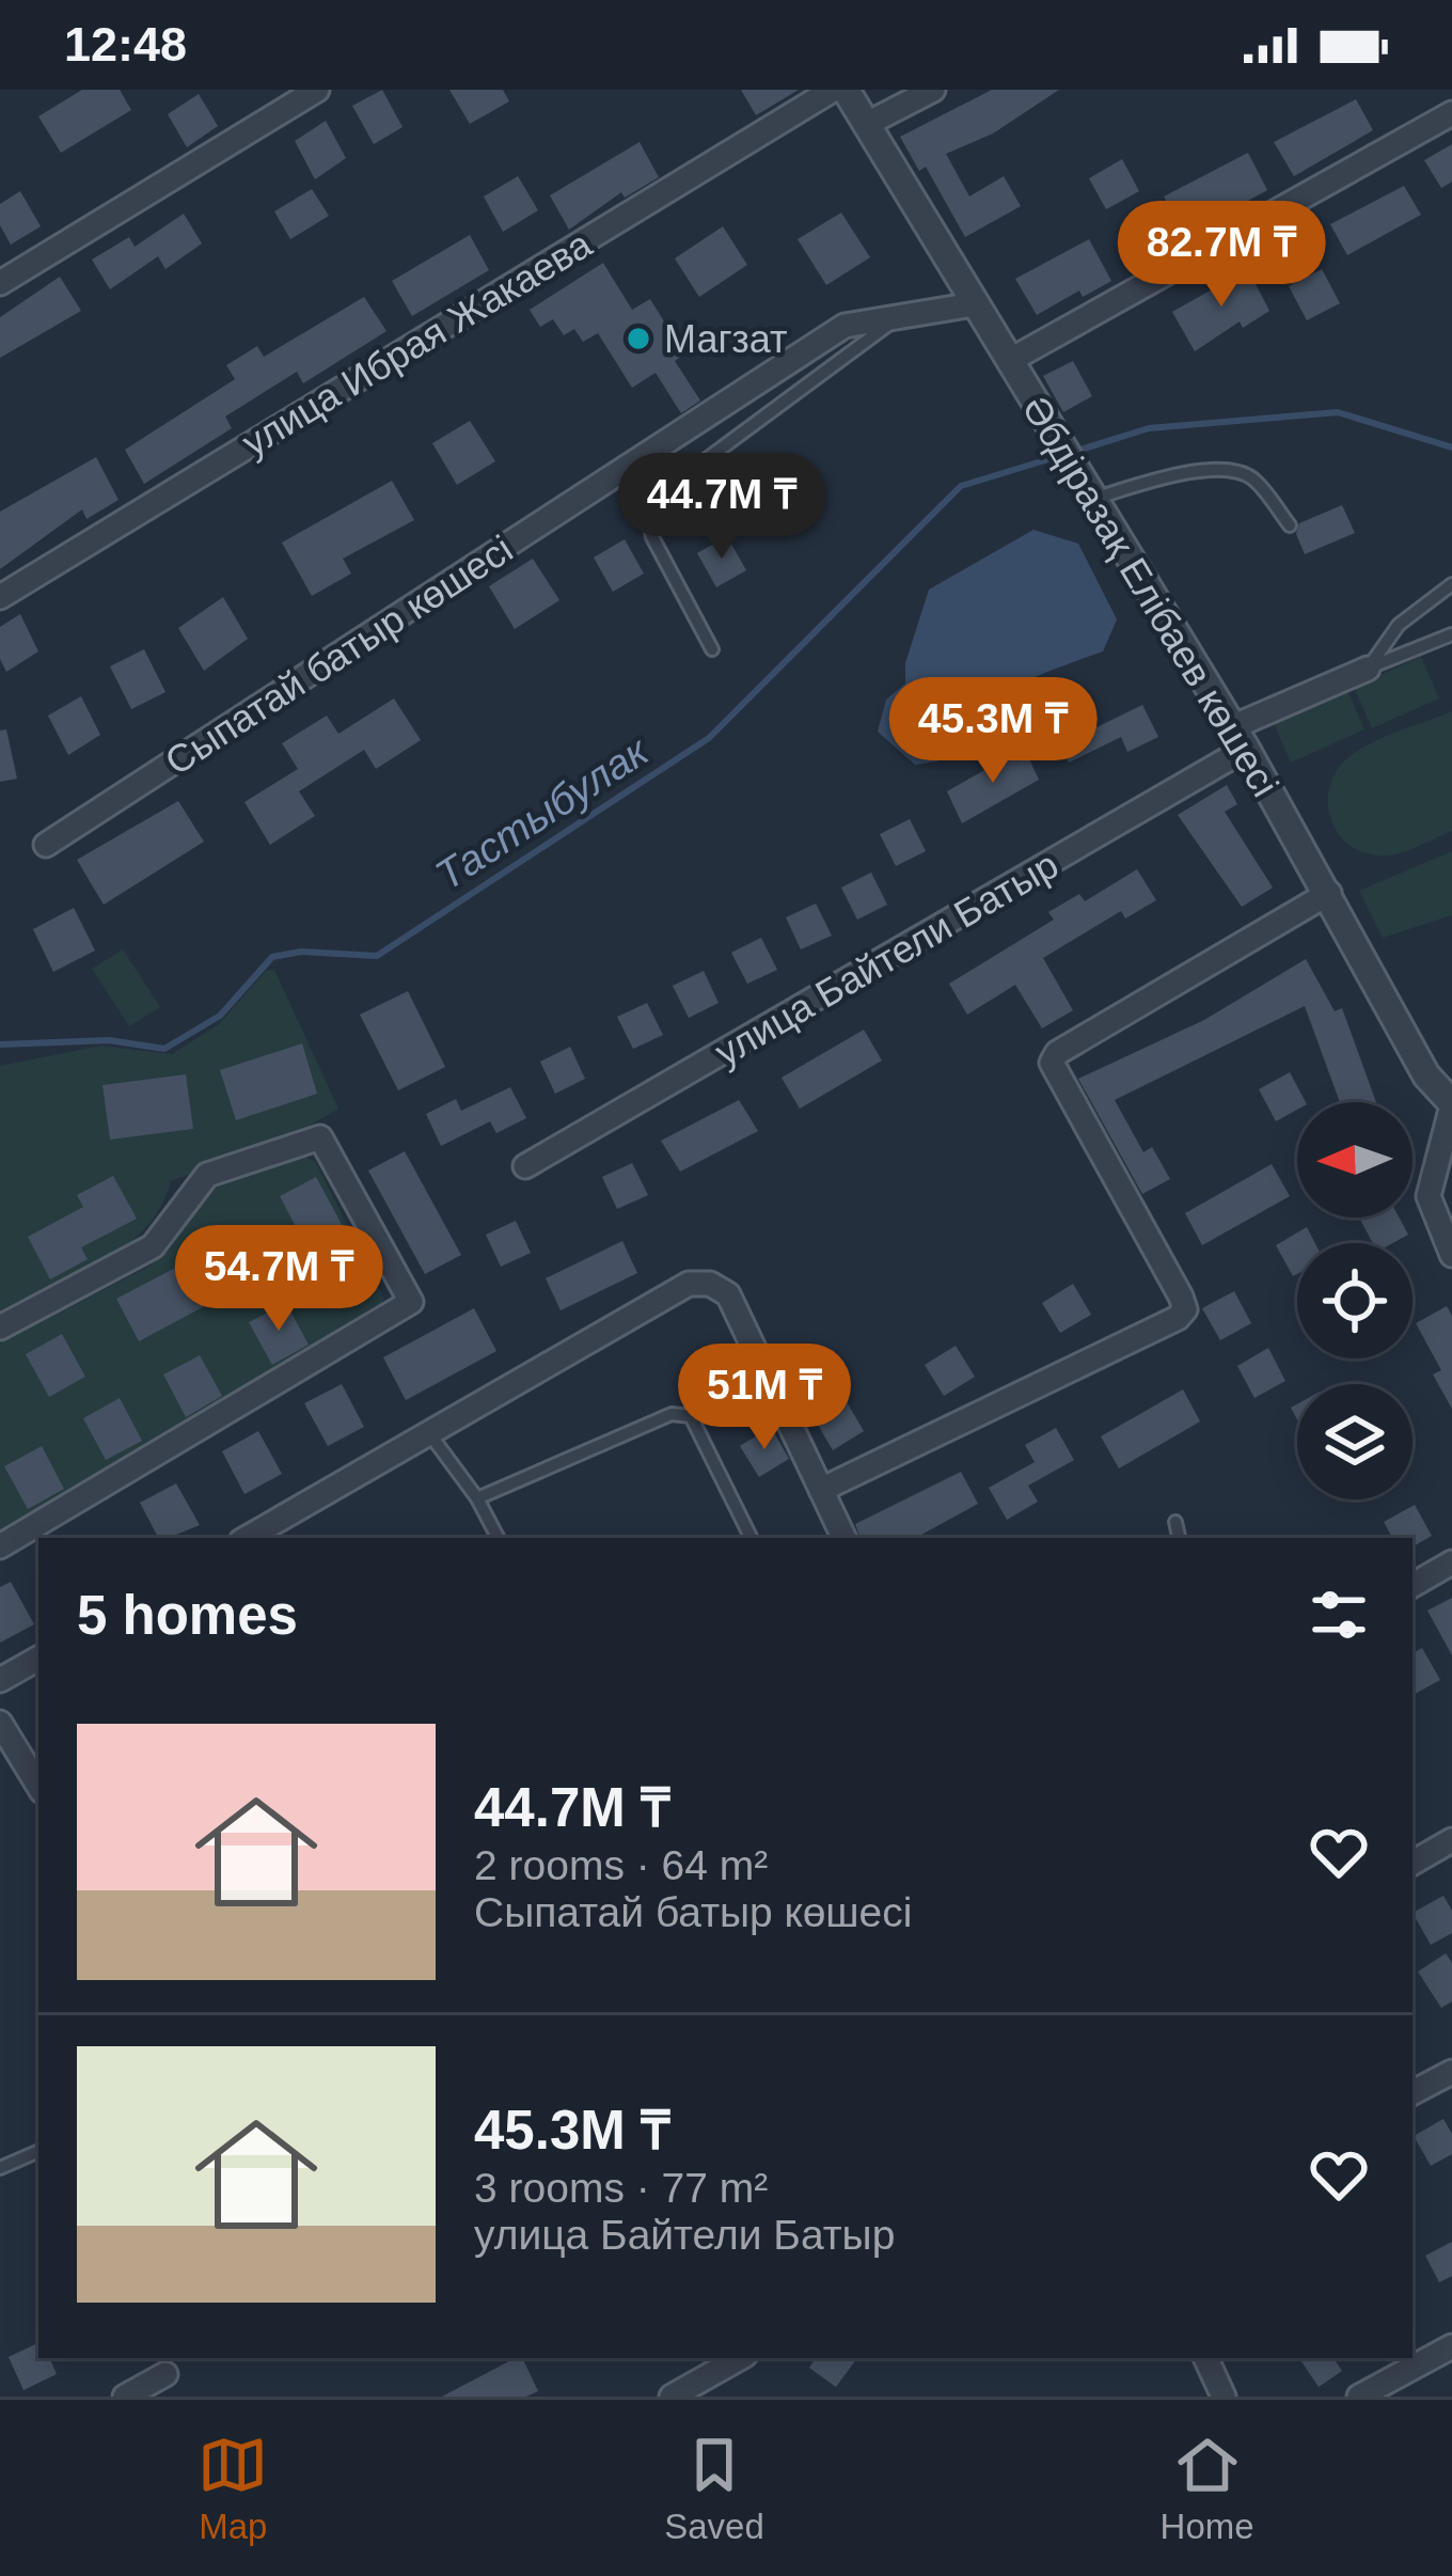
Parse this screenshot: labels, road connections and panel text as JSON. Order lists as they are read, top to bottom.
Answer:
{
  "streets": {
    "street": [
      "улица Ибрая Жакаева",
      "Әбдіразақ Елібаев көшесі",
      "Сыпатай батыр көшесі",
      "улица Байтели Батыр"
    ]
  },
  "crossings": [
    ["Әбдіразақ Елібаев көшесі", "Сыпатай батыр көшесі"],
    ["Әбдіразақ Елібаев көшесі", "улица Байтели Батыр"]
  ],
  "water": ["Тастыбулак"],
  "places": ["Магзат"],
  "north": "left",
  "page": {
    "status": "12:48",
    "price": [
      "82.7M ₸",
      "44.7M ₸",
      "45.3M ₸",
      "54.7M ₸",
      "51M ₸"
    ],
    "heading": "5 homes",
    "list": [
      {
        "name": "44.7M ₸",
        "note": "2 rooms · 64 m² · Сыпатай батыр көшесі"
      },
      {
        "name": "45.3M ₸",
        "note": "3 rooms · 77 m² · улица Байтели Батыр"
      }
    ],
    "tabs": ["Map", "Saved", "Home"]
  }
}
